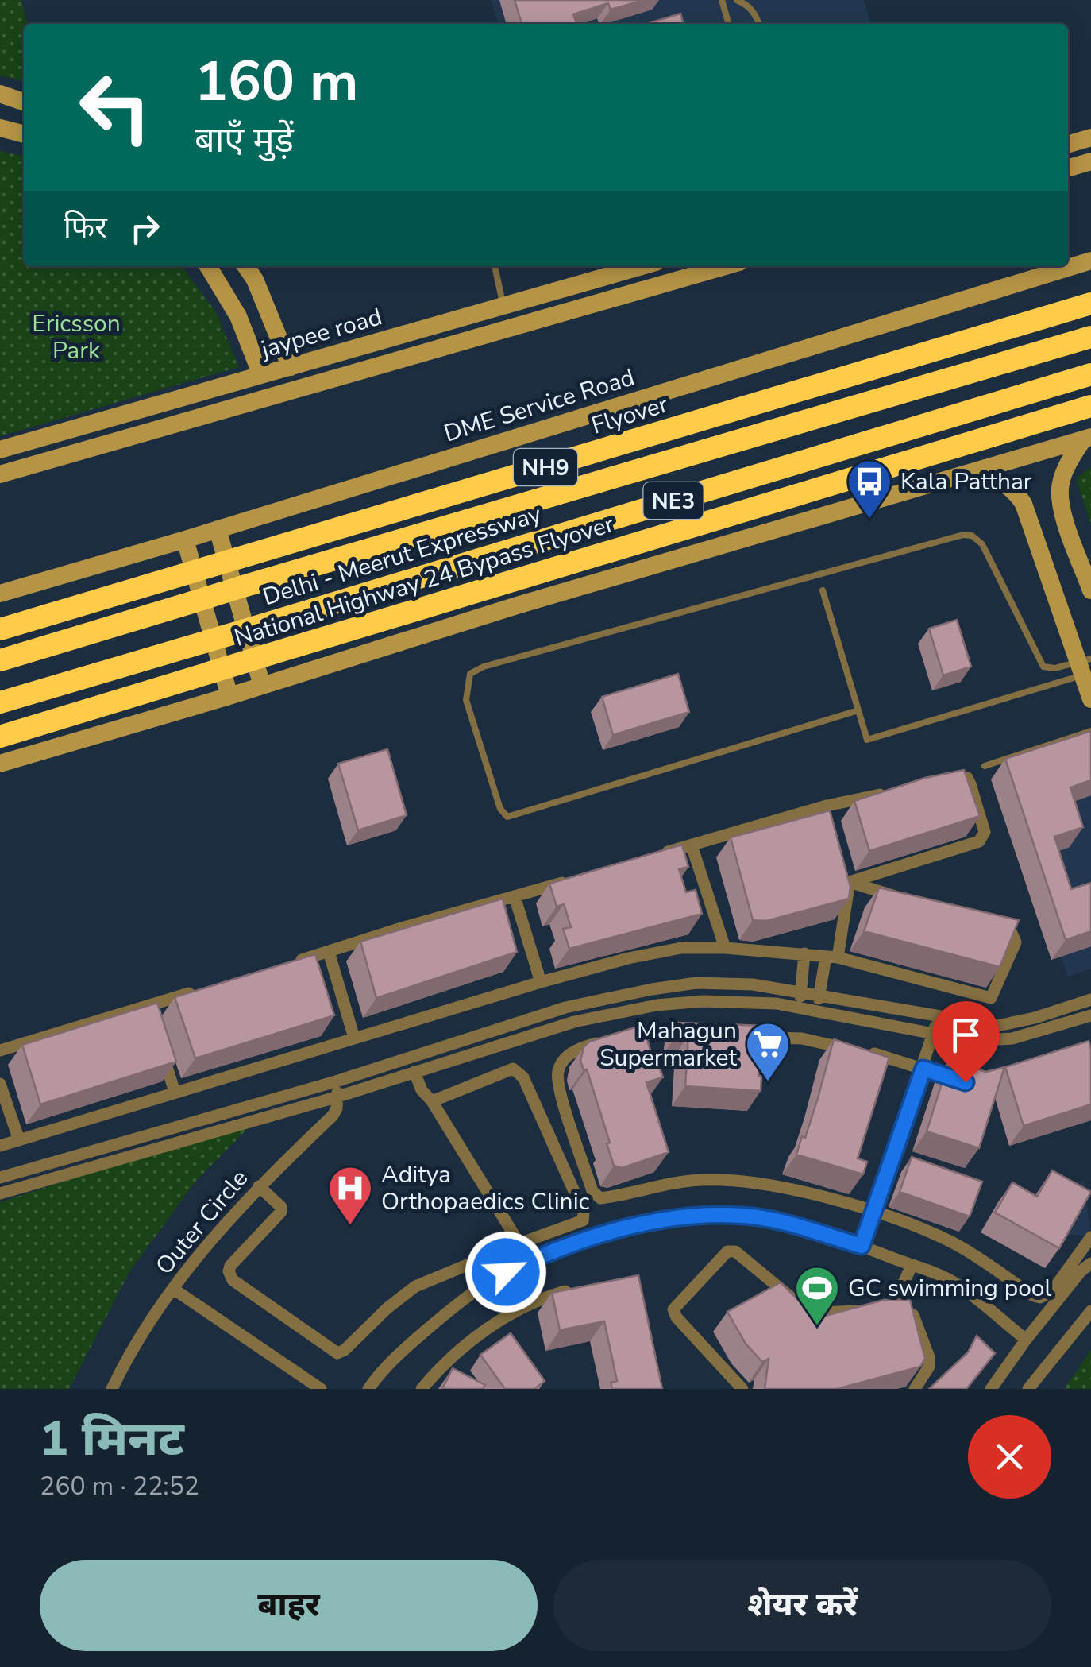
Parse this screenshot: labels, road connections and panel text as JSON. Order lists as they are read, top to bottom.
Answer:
{
  "streets": {
    "highway": [
      "Flyover",
      "NH9",
      "NE3",
      "Delhi - Meerut Expressway",
      "National Highway 24 Bypass Flyover"
    ],
    "street": ["jaypee road", "DME Service Road", "Outer Circle"]
  },
  "parks": ["Ericsson Park"],
  "places": {
    "bus stop": ["Kala Patthar"],
    "supermarket": ["Mahagun Supermarket"],
    "hospital": ["Aditya Orthopaedics Clinic"],
    "sports": ["GC swimming pool"]
  },
  "page": {
    "turn": ["160 m", "बाएँ मुड़ें"],
    "then": "फिर",
    "heading": ["1 मिनट", "260 m · 22:52"],
    "buttons": ["बाहर", "शेयर करें"]
  }
}
